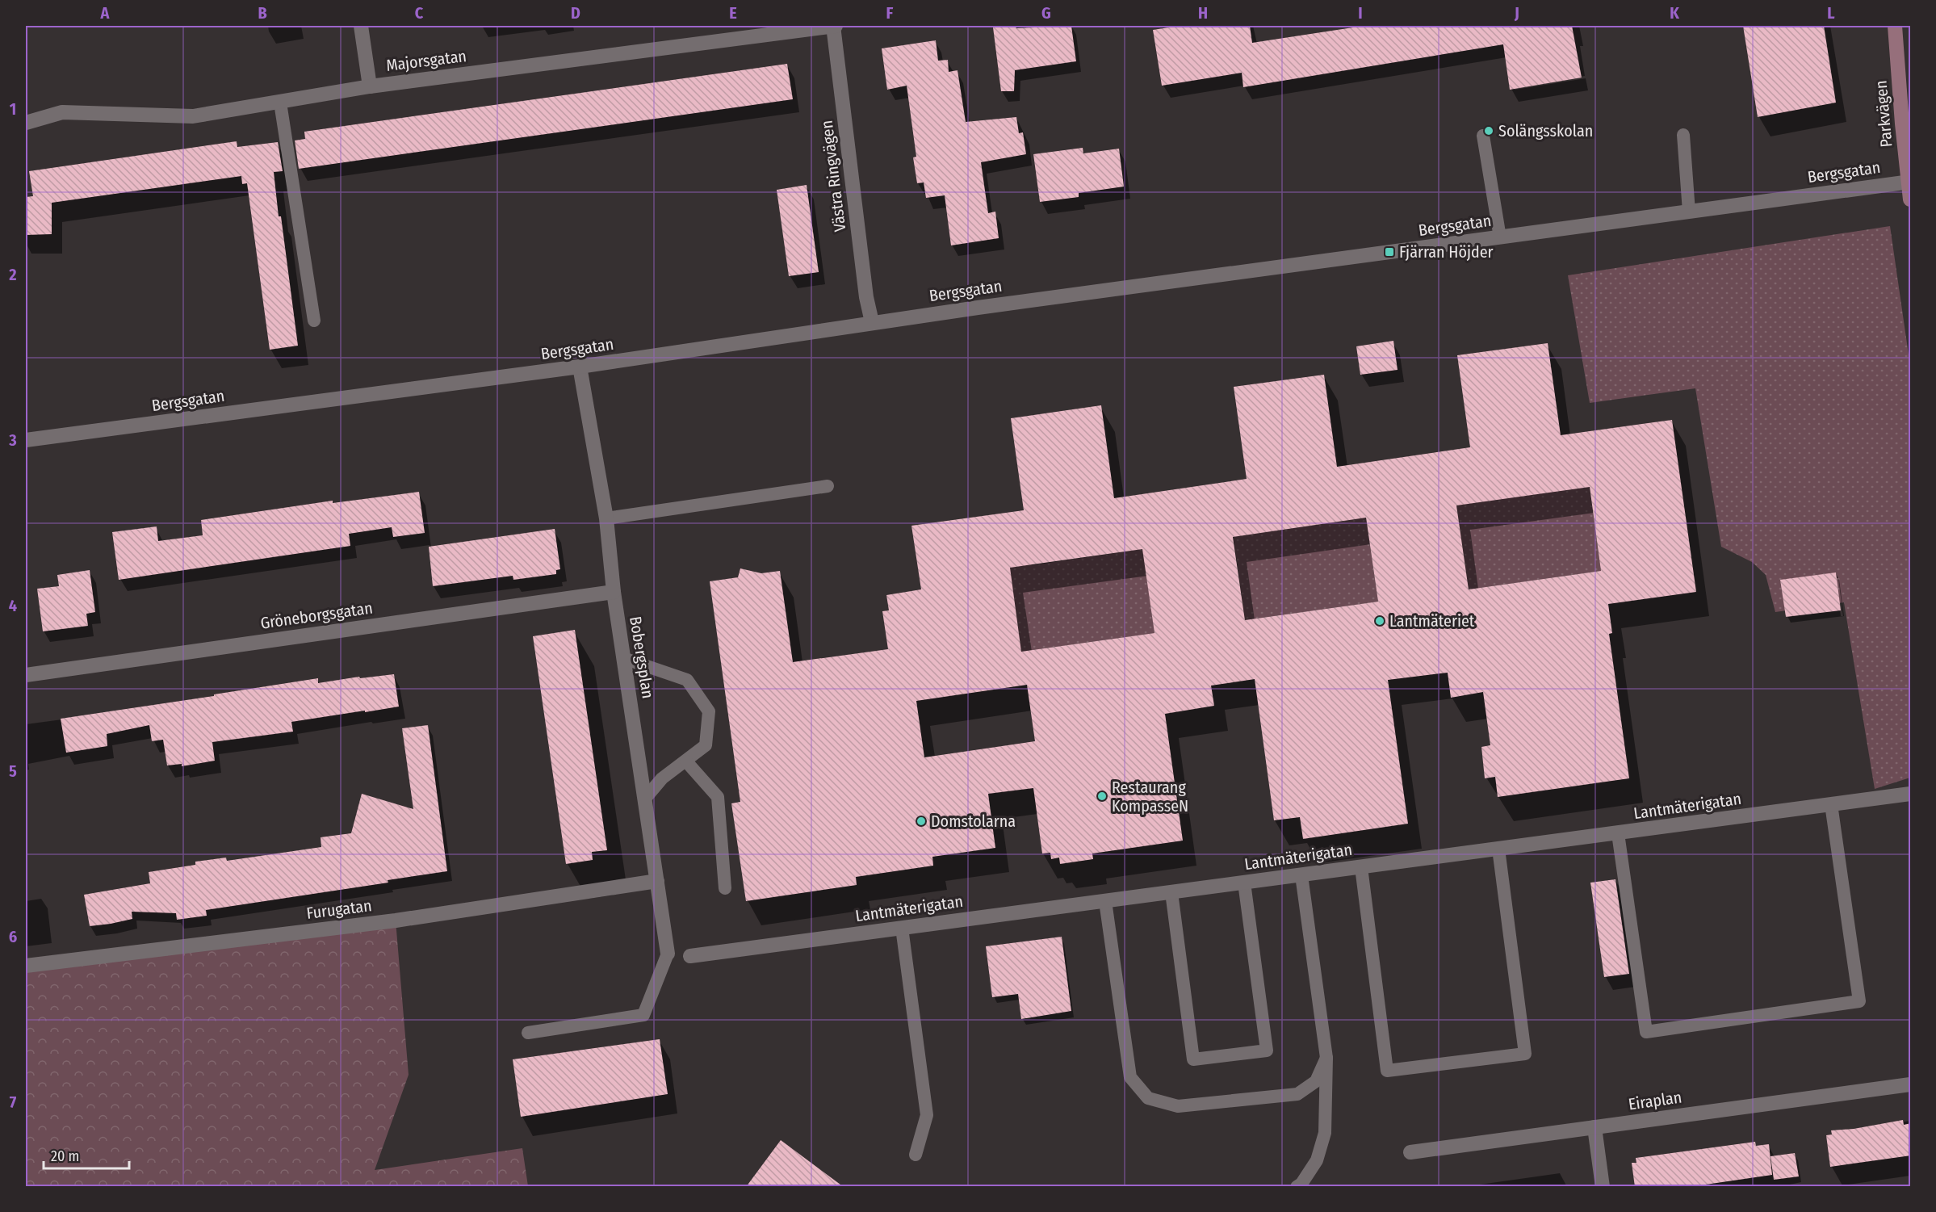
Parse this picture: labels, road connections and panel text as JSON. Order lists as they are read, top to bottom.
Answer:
{
  "streets": {
    "main road": ["Parkvägen"],
    "street": [
      "Majorsgatan",
      "Bergsgatan",
      "Västra Ringvägen",
      "Gröneborgsgatan",
      "Bobergsplan",
      "Lantmäterigatan",
      "Furugatan",
      "Eiraplan"
    ]
  },
  "crossings": [
    ["Majorsgatan", "Västra Ringvägen"],
    ["Parkvägen", "Bergsgatan"],
    ["Bergsgatan", "Västra Ringvägen"],
    ["Bergsgatan", "Bobergsplan"],
    ["Gröneborgsgatan", "Bobergsplan"],
    ["Bobergsplan", "Furugatan"]
  ],
  "places": {
    "other": [
      "Solängsskolan",
      "Lantmäteriet",
      "Restaurang KompasseN",
      "Domstolarna"
    ],
    "transit": ["Fjärran Höjder"]
  },
  "scale_bar": "20 m",
  "grid": {
    "columns": [
      "A",
      "B",
      "C",
      "D",
      "E",
      "F",
      "G",
      "H",
      "I",
      "J",
      "K",
      "L"
    ],
    "rows": [
      "1",
      "2",
      "3",
      "4",
      "5",
      "6",
      "7"
    ]
  }
}
